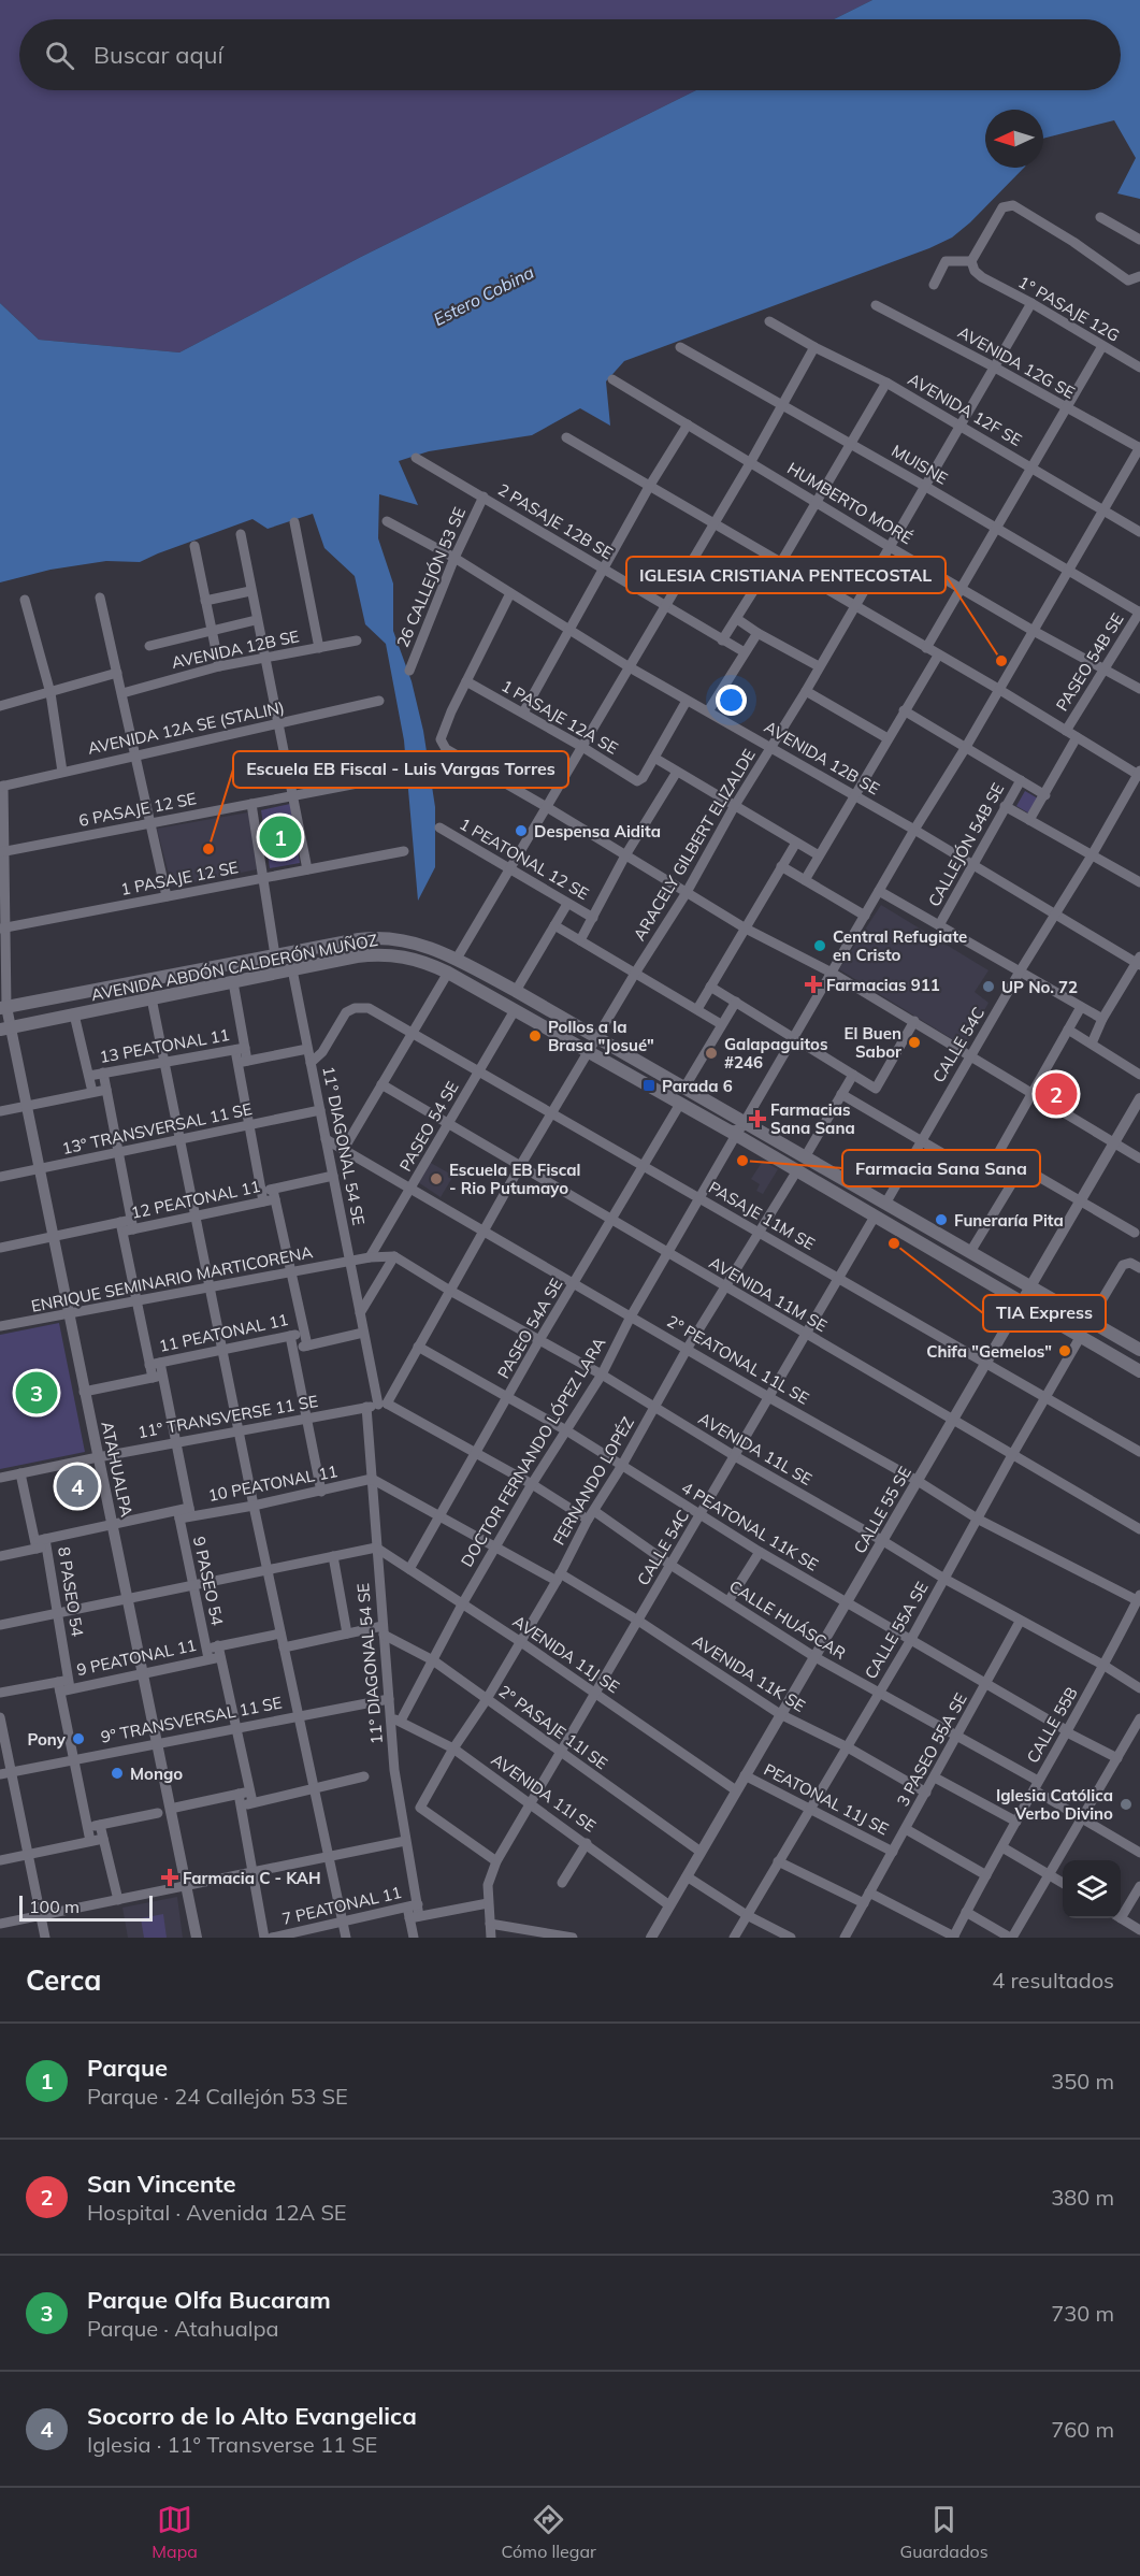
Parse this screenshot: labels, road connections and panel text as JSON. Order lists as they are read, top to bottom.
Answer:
{
  "streets": {
    "main road": ["AVENIDA ABDÓN CALDERÓN MUÑOZ"],
    "street": [
      "1° PASAJE 12G",
      "AVENIDA 12G SE",
      "AVENIDA 12F SE",
      "MUISNE",
      "HUMBERTO MORÉ",
      "2 PASAJE 12B SE",
      "26 CALLEJÓN 53 SE",
      "AVENIDA 12B SE",
      "PASEO 54B SE",
      "1 PASAJE 12A SE",
      "AVENIDA 12A SE (STALIN)",
      "6 PASAJE 12 SE",
      "ARACELY GILBERT ELIZALDE",
      "CALLEJÓN 54B SE",
      "1 PEATONAL 12 SE",
      "1 PASAJE 12 SE",
      "CALLE 54C",
      "13 PEATONAL 11",
      "PASEO 54 SE",
      "13° TRANSVERSAL 11 SE",
      "11° DIAGONAL 54 SE",
      "12 PEATONAL 11",
      "PASAJE 11M SE",
      "ENRIQUE SEMINARIO MARTICORENA",
      "AVENIDA 11M SE",
      "PASEO 54A SE",
      "11 PEATONAL 11",
      "2° PEATONAL 11L SE",
      "11° TRANSVERSE 11 SE",
      "AVENIDA 11L SE",
      "DOCTOR FERNANDO LÓPEZ LARA",
      "ATAHUALPA",
      "FERNANDO LOPÉZ",
      "10 PEATONAL 11",
      "CALLE 55 SE",
      "4 PEATONAL 11K SE",
      "9 PASEO 54",
      "8 PASEO 54",
      "CALLE HUÁSCAR",
      "CALLE 55A SE",
      "AVENIDA 11J SE",
      "9 PEATONAL 11",
      "AVENIDA 11K SE",
      "9° TRANSVERSAL 11 SE",
      "CALLE 55B",
      "2° PASAJE 11I SE",
      "3 PASEO 55A SE",
      "AVENIDA 11I SE",
      "PEATONAL 11J SE",
      "7 PEATONAL 11"
    ]
  },
  "crossings": [
    ["1° PASAJE 12G", "ARACELY GILBERT ELIZALDE"],
    ["AVENIDA 12G SE", "ARACELY GILBERT ELIZALDE"],
    ["AVENIDA 12F SE", "ARACELY GILBERT ELIZALDE"],
    ["MUISNE", "PASEO 54B SE"],
    ["MUISNE", "ARACELY GILBERT ELIZALDE"],
    ["HUMBERTO MORÉ", "PASEO 54B SE"],
    ["HUMBERTO MORÉ", "ARACELY GILBERT ELIZALDE"],
    ["2 PASAJE 12B SE", "26 CALLEJÓN 53 SE"],
    ["26 CALLEJÓN 53 SE", "AVENIDA 12B SE"],
    ["AVENIDA 12B SE", "ARACELY GILBERT ELIZALDE"],
    ["AVENIDA 12B SE", "CALLEJÓN 54B SE"],
    ["AVENIDA 12B SE", "CALLE 54C"],
    ["ARACELY GILBERT ELIZALDE", "AVENIDA ABDÓN CALDERÓN MUÑOZ"],
    ["ARACELY GILBERT ELIZALDE", "11° DIAGONAL 54 SE"],
    ["ARACELY GILBERT ELIZALDE", "PASAJE 11M SE"],
    ["ARACELY GILBERT ELIZALDE", "AVENIDA 11M SE"],
    ["ARACELY GILBERT ELIZALDE", "2° PEATONAL 11L SE"],
    ["ARACELY GILBERT ELIZALDE", "11° TRANSVERSE 11 SE"],
    ["ARACELY GILBERT ELIZALDE", "AVENIDA 11L SE"],
    ["ARACELY GILBERT ELIZALDE", "4 PEATONAL 11K SE"],
    ["ARACELY GILBERT ELIZALDE", "CALLE HUÁSCAR"],
    ["AVENIDA ABDÓN CALDERÓN MUÑOZ", "CALLE 54C"],
    ["AVENIDA ABDÓN CALDERÓN MUÑOZ", "PASEO 54 SE"],
    ["AVENIDA ABDÓN CALDERÓN MUÑOZ", "11° DIAGONAL 54 SE"],
    ["AVENIDA ABDÓN CALDERÓN MUÑOZ", "PASEO 54A SE"],
    ["AVENIDA ABDÓN CALDERÓN MUÑOZ", "DOCTOR FERNANDO LÓPEZ LARA"],
    ["AVENIDA ABDÓN CALDERÓN MUÑOZ", "ATAHUALPA"],
    ["AVENIDA ABDÓN CALDERÓN MUÑOZ", "FERNANDO LOPÉZ"],
    ["AVENIDA ABDÓN CALDERÓN MUÑOZ", "CALLE 55 SE"],
    ["AVENIDA ABDÓN CALDERÓN MUÑOZ", "CALLE 55A SE"],
    ["CALLE 54C", "PASAJE 11M SE"],
    ["CALLE 54C", "AVENIDA 11M SE"],
    ["CALLE 54C", "2° PEATONAL 11L SE"],
    ["CALLE 54C", "AVENIDA 11L SE"],
    ["CALLE 54C", "FERNANDO LOPÉZ"],
    ["CALLE 54C", "4 PEATONAL 11K SE"],
    ["CALLE 54C", "CALLE HUÁSCAR"],
    ["CALLE 54C", "AVENIDA 11J SE"],
    ["CALLE 54C", "AVENIDA 11K SE"],
    ["CALLE 54C", "2° PASAJE 11I SE"],
    ["CALLE 54C", "AVENIDA 11I SE"],
    ["CALLE 54C", "7 PEATONAL 11"],
    ["13 PEATONAL 11", "11° DIAGONAL 54 SE"],
    ["13 PEATONAL 11", "ATAHUALPA"],
    ["PASEO 54 SE", "PASAJE 11M SE"],
    ["PASEO 54 SE", "AVENIDA 11M SE"],
    ["PASEO 54 SE", "2° PEATONAL 11L SE"],
    ["13° TRANSVERSAL 11 SE", "11° DIAGONAL 54 SE"],
    ["13° TRANSVERSAL 11 SE", "ATAHUALPA"],
    ["11° DIAGONAL 54 SE", "12 PEATONAL 11"],
    ["11° DIAGONAL 54 SE", "PASAJE 11M SE"],
    ["11° DIAGONAL 54 SE", "ENRIQUE SEMINARIO MARTICORENA"],
    ["11° DIAGONAL 54 SE", "11 PEATONAL 11"],
    ["11° DIAGONAL 54 SE", "2° PEATONAL 11L SE"],
    ["11° DIAGONAL 54 SE", "11° TRANSVERSE 11 SE"],
    ["11° DIAGONAL 54 SE", "DOCTOR FERNANDO LÓPEZ LARA"],
    ["11° DIAGONAL 54 SE", "10 PEATONAL 11"],
    ["11° DIAGONAL 54 SE", "CALLE HUÁSCAR"],
    ["11° DIAGONAL 54 SE", "AVENIDA 11J SE"],
    ["11° DIAGONAL 54 SE", "AVENIDA 11K SE"],
    ["11° DIAGONAL 54 SE", "9° TRANSVERSAL 11 SE"],
    ["11° DIAGONAL 54 SE", "2° PASAJE 11I SE"],
    ["11° DIAGONAL 54 SE", "AVENIDA 11I SE"],
    ["11° DIAGONAL 54 SE", "7 PEATONAL 11"],
    ["12 PEATONAL 11", "ATAHUALPA"],
    ["PASAJE 11M SE", "PASEO 54A SE"],
    ["PASAJE 11M SE", "DOCTOR FERNANDO LÓPEZ LARA"],
    ["PASAJE 11M SE", "FERNANDO LOPÉZ"],
    ["PASAJE 11M SE", "CALLE 55 SE"],
    ["PASAJE 11M SE", "CALLE 55A SE"],
    ["ENRIQUE SEMINARIO MARTICORENA", "ATAHUALPA"],
    ["AVENIDA 11M SE", "PASEO 54A SE"],
    ["AVENIDA 11M SE", "DOCTOR FERNANDO LÓPEZ LARA"],
    ["AVENIDA 11M SE", "FERNANDO LOPÉZ"],
    ["AVENIDA 11M SE", "CALLE 55 SE"],
    ["AVENIDA 11M SE", "CALLE 55A SE"],
    ["PASEO 54A SE", "2° PEATONAL 11L SE"],
    ["PASEO 54A SE", "AVENIDA 11L SE"],
    ["PASEO 54A SE", "4 PEATONAL 11K SE"],
    ["PASEO 54A SE", "CALLE HUÁSCAR"],
    ["PASEO 54A SE", "AVENIDA 11J SE"],
    ["PASEO 54A SE", "AVENIDA 11K SE"],
    ["11 PEATONAL 11", "ATAHUALPA"],
    ["2° PEATONAL 11L SE", "DOCTOR FERNANDO LÓPEZ LARA"],
    ["2° PEATONAL 11L SE", "FERNANDO LOPÉZ"],
    ["2° PEATONAL 11L SE", "CALLE 55 SE"],
    ["2° PEATONAL 11L SE", "CALLE 55A SE"],
    ["2° PEATONAL 11L SE", "CALLE 55B"],
    ["11° TRANSVERSE 11 SE", "ATAHUALPA"],
    ["11° TRANSVERSE 11 SE", "8 PASEO 54"],
    ["11° TRANSVERSE 11 SE", "CALLE HUÁSCAR"],
    ["AVENIDA 11L SE", "DOCTOR FERNANDO LÓPEZ LARA"],
    ["AVENIDA 11L SE", "FERNANDO LOPÉZ"],
    ["AVENIDA 11L SE", "CALLE 55 SE"],
    ["AVENIDA 11L SE", "CALLE 55A SE"],
    ["AVENIDA 11L SE", "CALLE 55B"],
    ["AVENIDA 11L SE", "3 PASEO 55A SE"],
    ["DOCTOR FERNANDO LÓPEZ LARA", "4 PEATONAL 11K SE"],
    ["DOCTOR FERNANDO LÓPEZ LARA", "CALLE HUÁSCAR"],
    ["DOCTOR FERNANDO LÓPEZ LARA", "AVENIDA 11J SE"],
    ["DOCTOR FERNANDO LÓPEZ LARA", "AVENIDA 11K SE"],
    ["DOCTOR FERNANDO LÓPEZ LARA", "2° PASAJE 11I SE"],
    ["DOCTOR FERNANDO LÓPEZ LARA", "AVENIDA 11I SE"],
    ["ATAHUALPA", "10 PEATONAL 11"],
    ["ATAHUALPA", "9 PEATONAL 11"],
    ["ATAHUALPA", "9° TRANSVERSAL 11 SE"],
    ["FERNANDO LOPÉZ", "4 PEATONAL 11K SE"],
    ["FERNANDO LOPÉZ", "CALLE HUÁSCAR"],
    ["FERNANDO LOPÉZ", "AVENIDA 11J SE"],
    ["FERNANDO LOPÉZ", "AVENIDA 11K SE"],
    ["FERNANDO LOPÉZ", "2° PASAJE 11I SE"],
    ["FERNANDO LOPÉZ", "AVENIDA 11I SE"],
    ["10 PEATONAL 11", "9 PASEO 54"],
    ["10 PEATONAL 11", "8 PASEO 54"],
    ["10 PEATONAL 11", "AVENIDA 11K SE"],
    ["CALLE 55 SE", "4 PEATONAL 11K SE"],
    ["CALLE 55 SE", "CALLE HUÁSCAR"],
    ["CALLE 55 SE", "AVENIDA 11J SE"],
    ["CALLE 55 SE", "AVENIDA 11K SE"],
    ["CALLE 55 SE", "2° PASAJE 11I SE"],
    ["CALLE 55 SE", "AVENIDA 11I SE"],
    ["CALLE 55 SE", "PEATONAL 11J SE"],
    ["4 PEATONAL 11K SE", "CALLE 55A SE"],
    ["4 PEATONAL 11K SE", "CALLE 55B"],
    ["4 PEATONAL 11K SE", "3 PASEO 55A SE"],
    ["9 PASEO 54", "9 PEATONAL 11"],
    ["9 PASEO 54", "9° TRANSVERSAL 11 SE"],
    ["8 PASEO 54", "9 PEATONAL 11"],
    ["8 PASEO 54", "9° TRANSVERSAL 11 SE"],
    ["CALLE HUÁSCAR", "CALLE 55A SE"],
    ["CALLE HUÁSCAR", "CALLE 55B"],
    ["CALLE HUÁSCAR", "3 PASEO 55A SE"],
    ["CALLE 55A SE", "AVENIDA 11K SE"],
    ["CALLE 55A SE", "PEATONAL 11J SE"],
    ["AVENIDA 11K SE", "3 PASEO 55A SE"],
    ["CALLE 55B", "PEATONAL 11J SE"],
    ["3 PASEO 55A SE", "PEATONAL 11J SE"]
  ],
  "water": ["Estero Cobina"],
  "places": {
    "other": [
      "IGLESIA CRISTIANA PENTECOSTAL",
      "Despensa Aidita",
      "Escuela EB Fiscal - Luis Vargas Torres",
      "Central Refugiate en Cristo",
      "UP No. 72",
      "Pollos a la Brasa \"Josué\"",
      "El Buen Sabor",
      "Galapaguitos #246",
      "Farmacia Sana Sana",
      "Escuela EB Fiscal - Rio Putumayo",
      "Funeraría Pita",
      "TIA Express",
      "Chifa \"Gemelos\"",
      "Pony",
      "Mongo",
      "Iglesia Católica Verbo Divino"
    ],
    "health": ["Farmacias 911", "Farmacias Sana Sana", "Farmacia C - KAH"],
    "transit": ["Parada 6"]
  },
  "scale_bar": "100 m",
  "north": "left",
  "page": {
    "search": "Buscar aquí",
    "pins": [
      "1",
      "2",
      "3",
      "4"
    ],
    "scale": "100 m",
    "heading": ["Cerca", "4 resultados"],
    "list": [
      {
        "mark": "1",
        "name": "Parque",
        "note": "Parque · 24 Callejón 53 SE",
        "value": "350 m"
      },
      {
        "mark": "2",
        "name": "San Vincente",
        "note": "Hospital · Avenida 12A SE",
        "value": "380 m"
      },
      {
        "mark": "3",
        "name": "Parque Olfa Bucaram",
        "note": "Parque · Atahualpa",
        "value": "730 m"
      },
      {
        "mark": "4",
        "name": "Socorro de lo Alto Evangelica",
        "note": "Iglesia · 11° Transverse 11 SE",
        "value": "760 m"
      }
    ],
    "nav": ["Mapa", "Cómo llegar", "Guardados"]
  }
}
